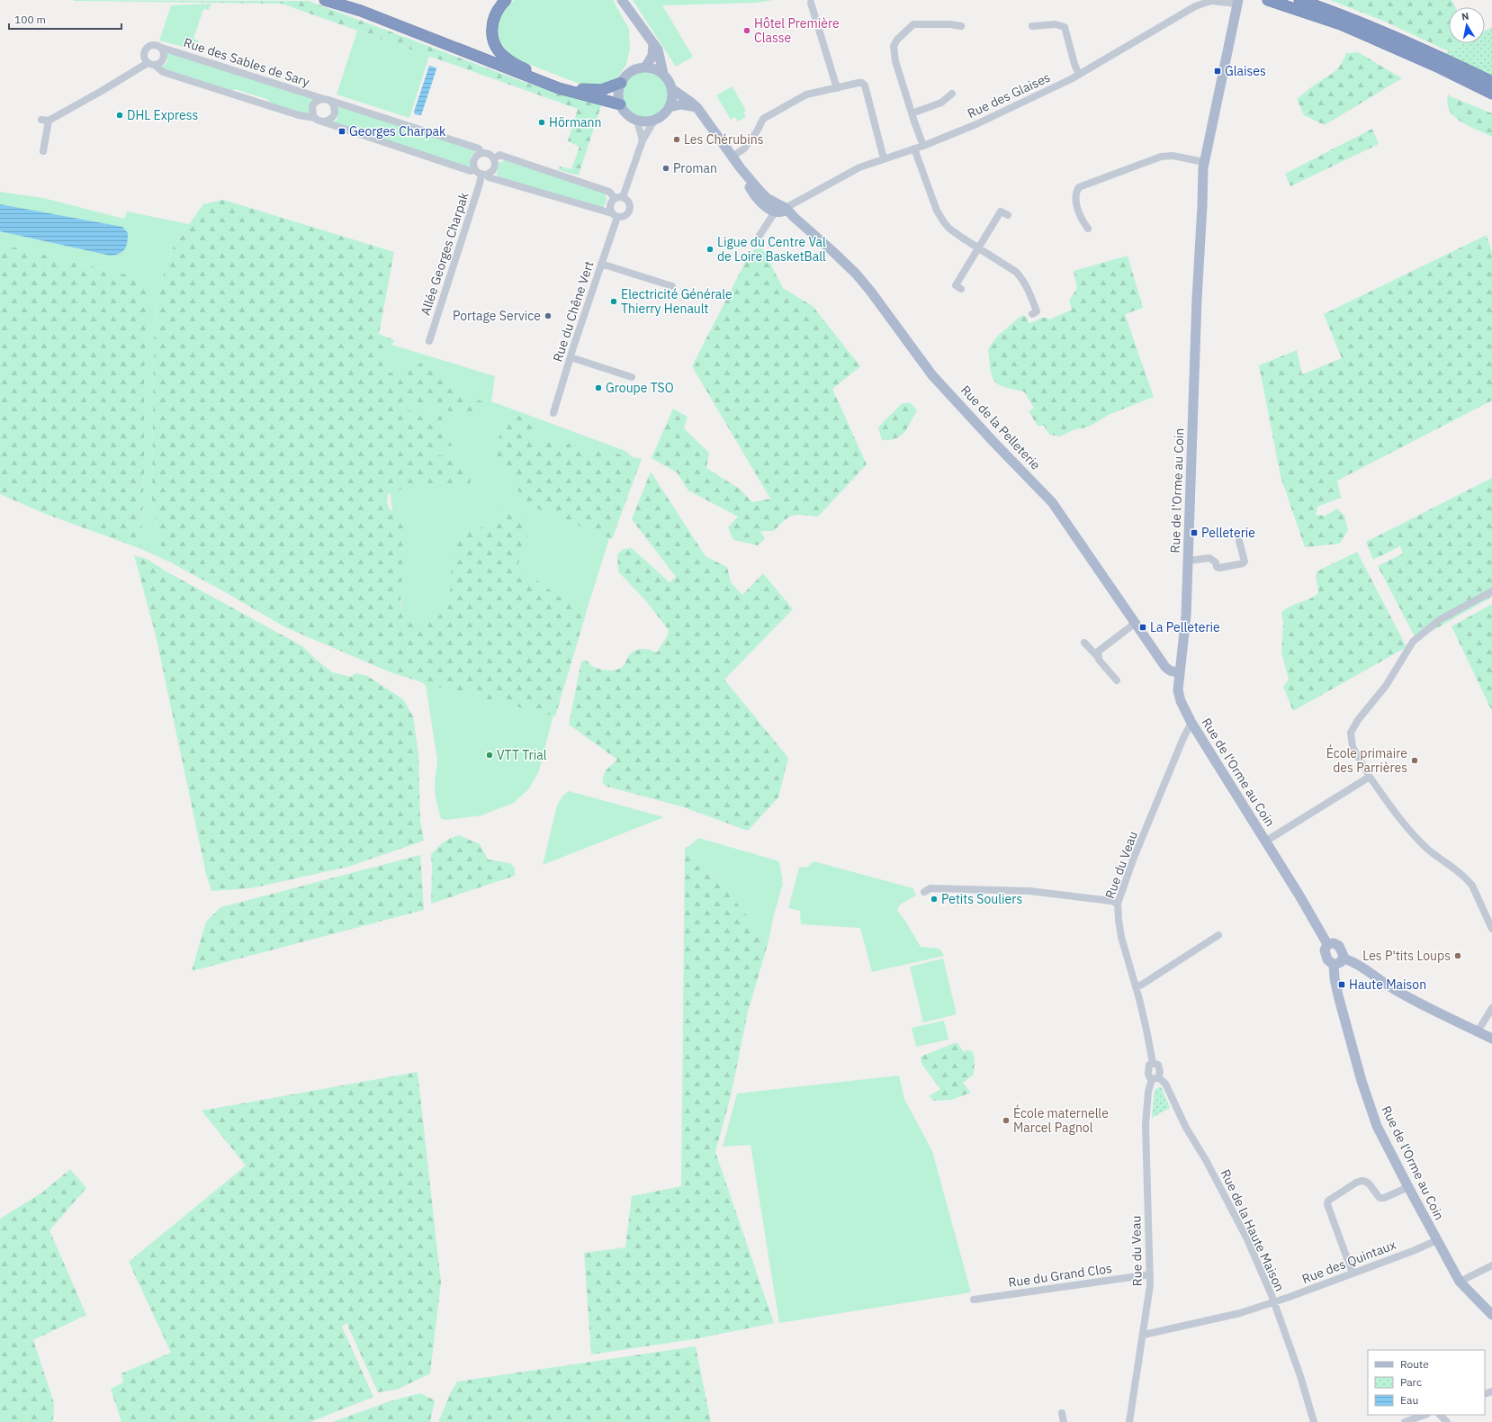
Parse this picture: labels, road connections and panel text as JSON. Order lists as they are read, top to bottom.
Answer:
{
  "streets": {
    "main road": ["Rue de la Pelleterie", "Rue de l'Orme au Coin"],
    "street": [
      "Rue des Sables de Sary",
      "Rue des Glaises",
      "Allée Georges Charpak",
      "Rue du Chêne Vert",
      "Rue du Veau",
      "Rue de la Haute Maison",
      "Rue des Quintaux",
      "Rue du Grand Clos"
    ]
  },
  "crossings": [
    ["Rue des Sables de Sary", "Allée Georges Charpak"],
    ["Rue des Glaises", "Rue de la Pelleterie"],
    ["Rue des Glaises", "Rue de l'Orme au Coin"],
    ["Rue de la Pelleterie", "Rue de l'Orme au Coin"],
    ["Rue de l'Orme au Coin", "Rue du Veau"],
    ["Rue de l'Orme au Coin", "Rue des Quintaux"],
    ["Rue du Veau", "Rue de la Haute Maison"],
    ["Rue du Veau", "Rue des Quintaux"],
    ["Rue du Veau", "Rue du Grand Clos"],
    ["Rue de la Haute Maison", "Rue des Quintaux"]
  ],
  "places": {
    "other": [
      "Hôtel Première Classe",
      "DHL Express",
      "Hörmann",
      "Les Chérubins",
      "Proman",
      "Ligue du Centre Val de Loire BasketBall",
      "Electricité Générale Thierry Henault",
      "Portage Service",
      "Groupe TSO",
      "VTT Trial",
      "École primaire des Parrières",
      "Petits Souliers",
      "Les P'tits Loups",
      "École maternelle Marcel Pagnol"
    ],
    "transit": [
      "Glaises",
      "Georges Charpak",
      "Pelleterie",
      "La Pelleterie",
      "Haute Maison"
    ]
  },
  "legend": ["Route", "Parc", "Eau"],
  "scale_bar": "100 m",
  "north": "top"
}
